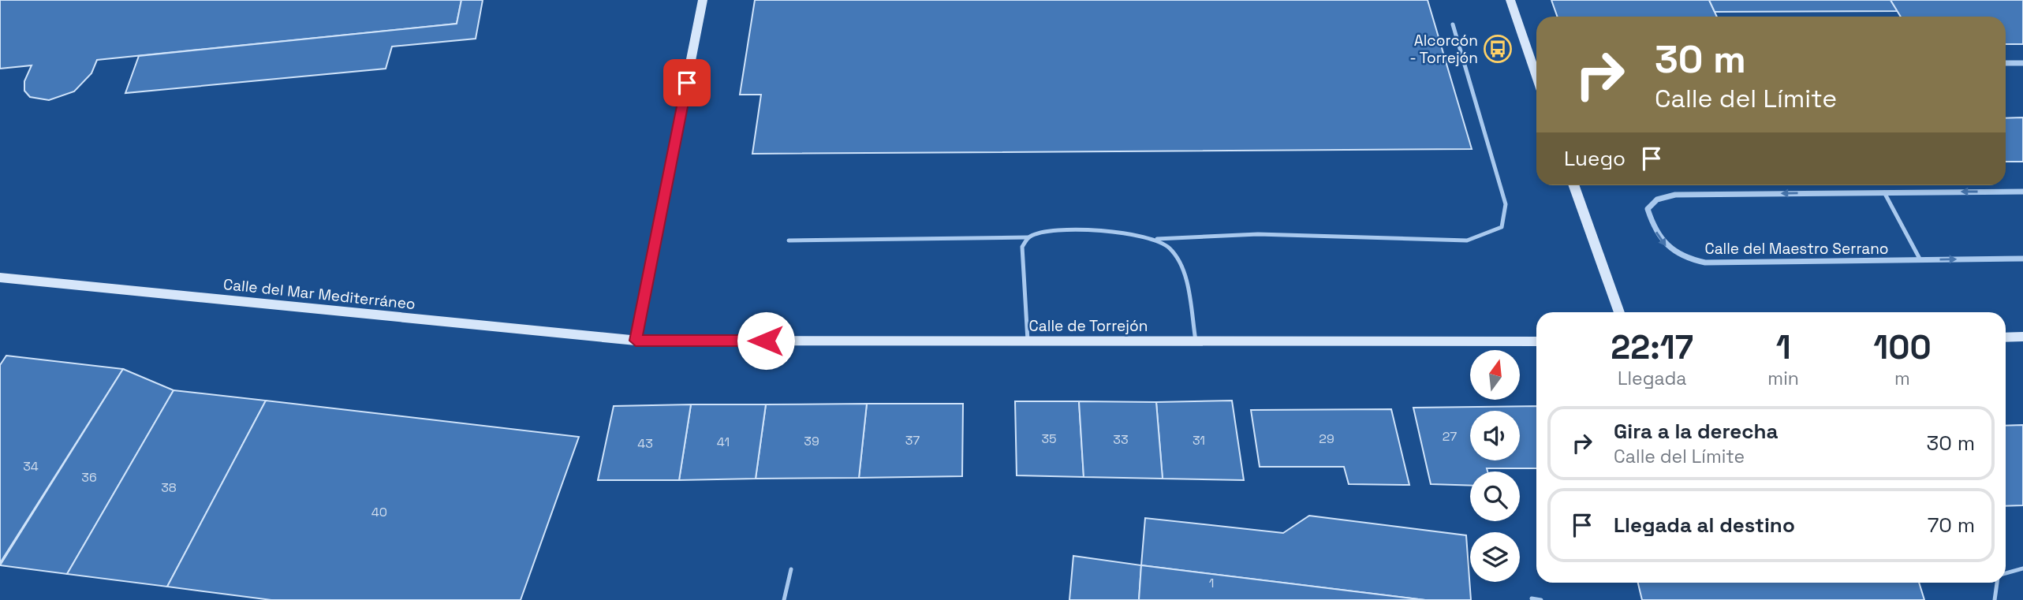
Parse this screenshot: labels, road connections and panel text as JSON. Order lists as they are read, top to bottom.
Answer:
{
  "streets": {
    "street": ["Calle del Maestro Serrano", "Calle del Mar Mediterráneo", "Calle de Torrejón"]
  },
  "crossings": [
    ["Calle del Mar Mediterráneo", "Calle de Torrejón"]
  ],
  "places": {
    "bus stop": ["Alcorcón - Torrejón"]
  },
  "house_numbers": [
    "27",
    "35",
    "29",
    "33",
    "37",
    "31",
    "39",
    "41",
    "43",
    "34",
    "36",
    "38",
    "40",
    "1"
  ],
  "north": "top",
  "page": {
    "turn": ["30 m", "Calle del Límite"],
    "then": "Luego",
    "eta": [
      "22:17",
      "Llegada",
      "1",
      "min",
      "100",
      "m"
    ],
    "list": [
      {
        "name": "Gira a la derecha",
        "note": "Calle del Límite",
        "value": "30 m"
      },
      {
        "name": "Llegada al destino",
        "value": "70 m"
      }
    ]
  }
}
